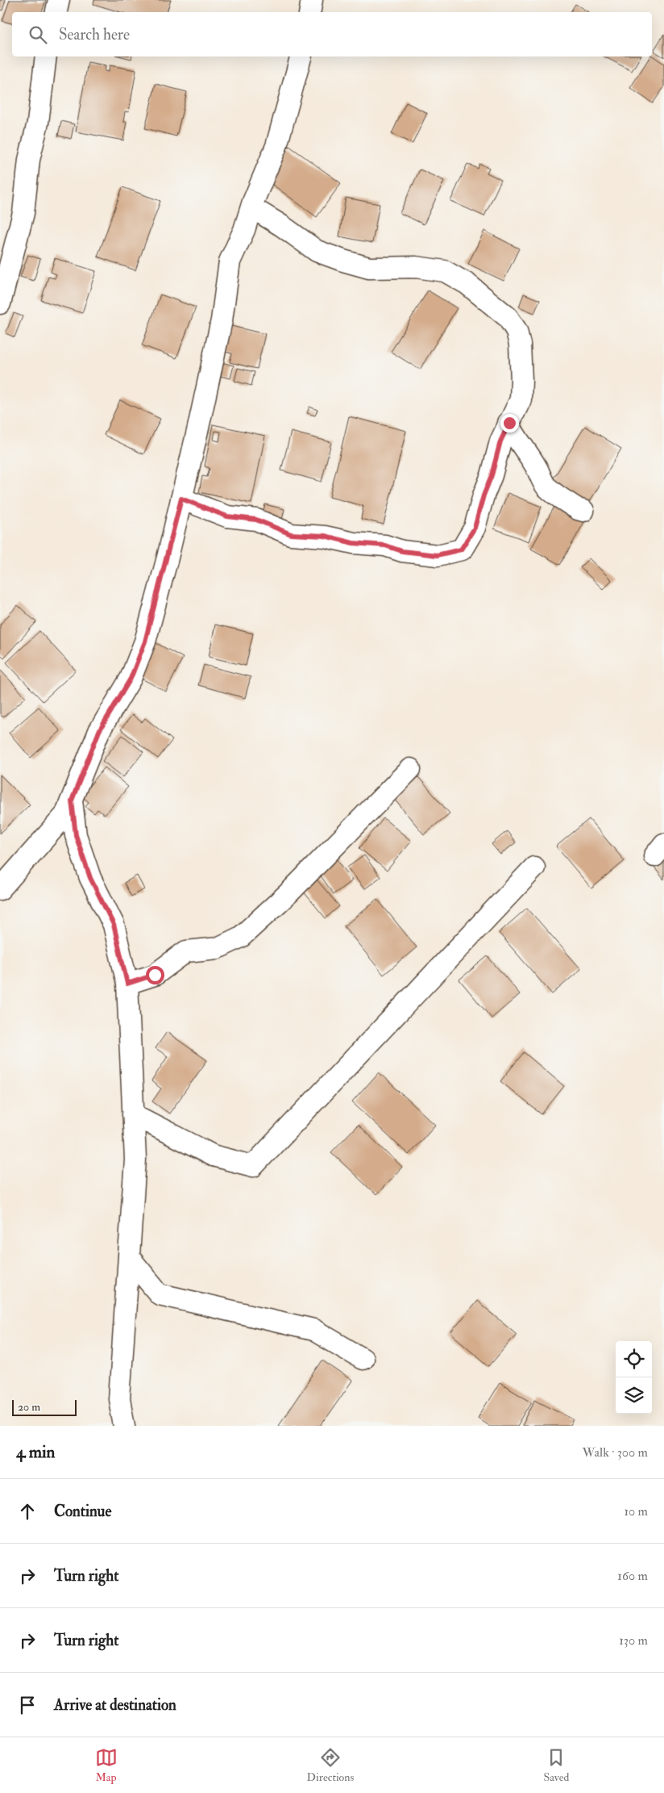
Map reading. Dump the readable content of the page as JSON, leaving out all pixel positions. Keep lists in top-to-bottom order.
{
  "scale_bar": "20 m",
  "page": {
    "search": "Search here",
    "scale": "20 m",
    "heading": ["4 min", "Walk · 300 m"],
    "list": [
      ["Continue", "10 m"],
      ["Turn right", "160 m"],
      ["Turn right", "130 m"],
      "Arrive at destination"
    ],
    "nav": ["Map", "Directions", "Saved"]
  }
}
